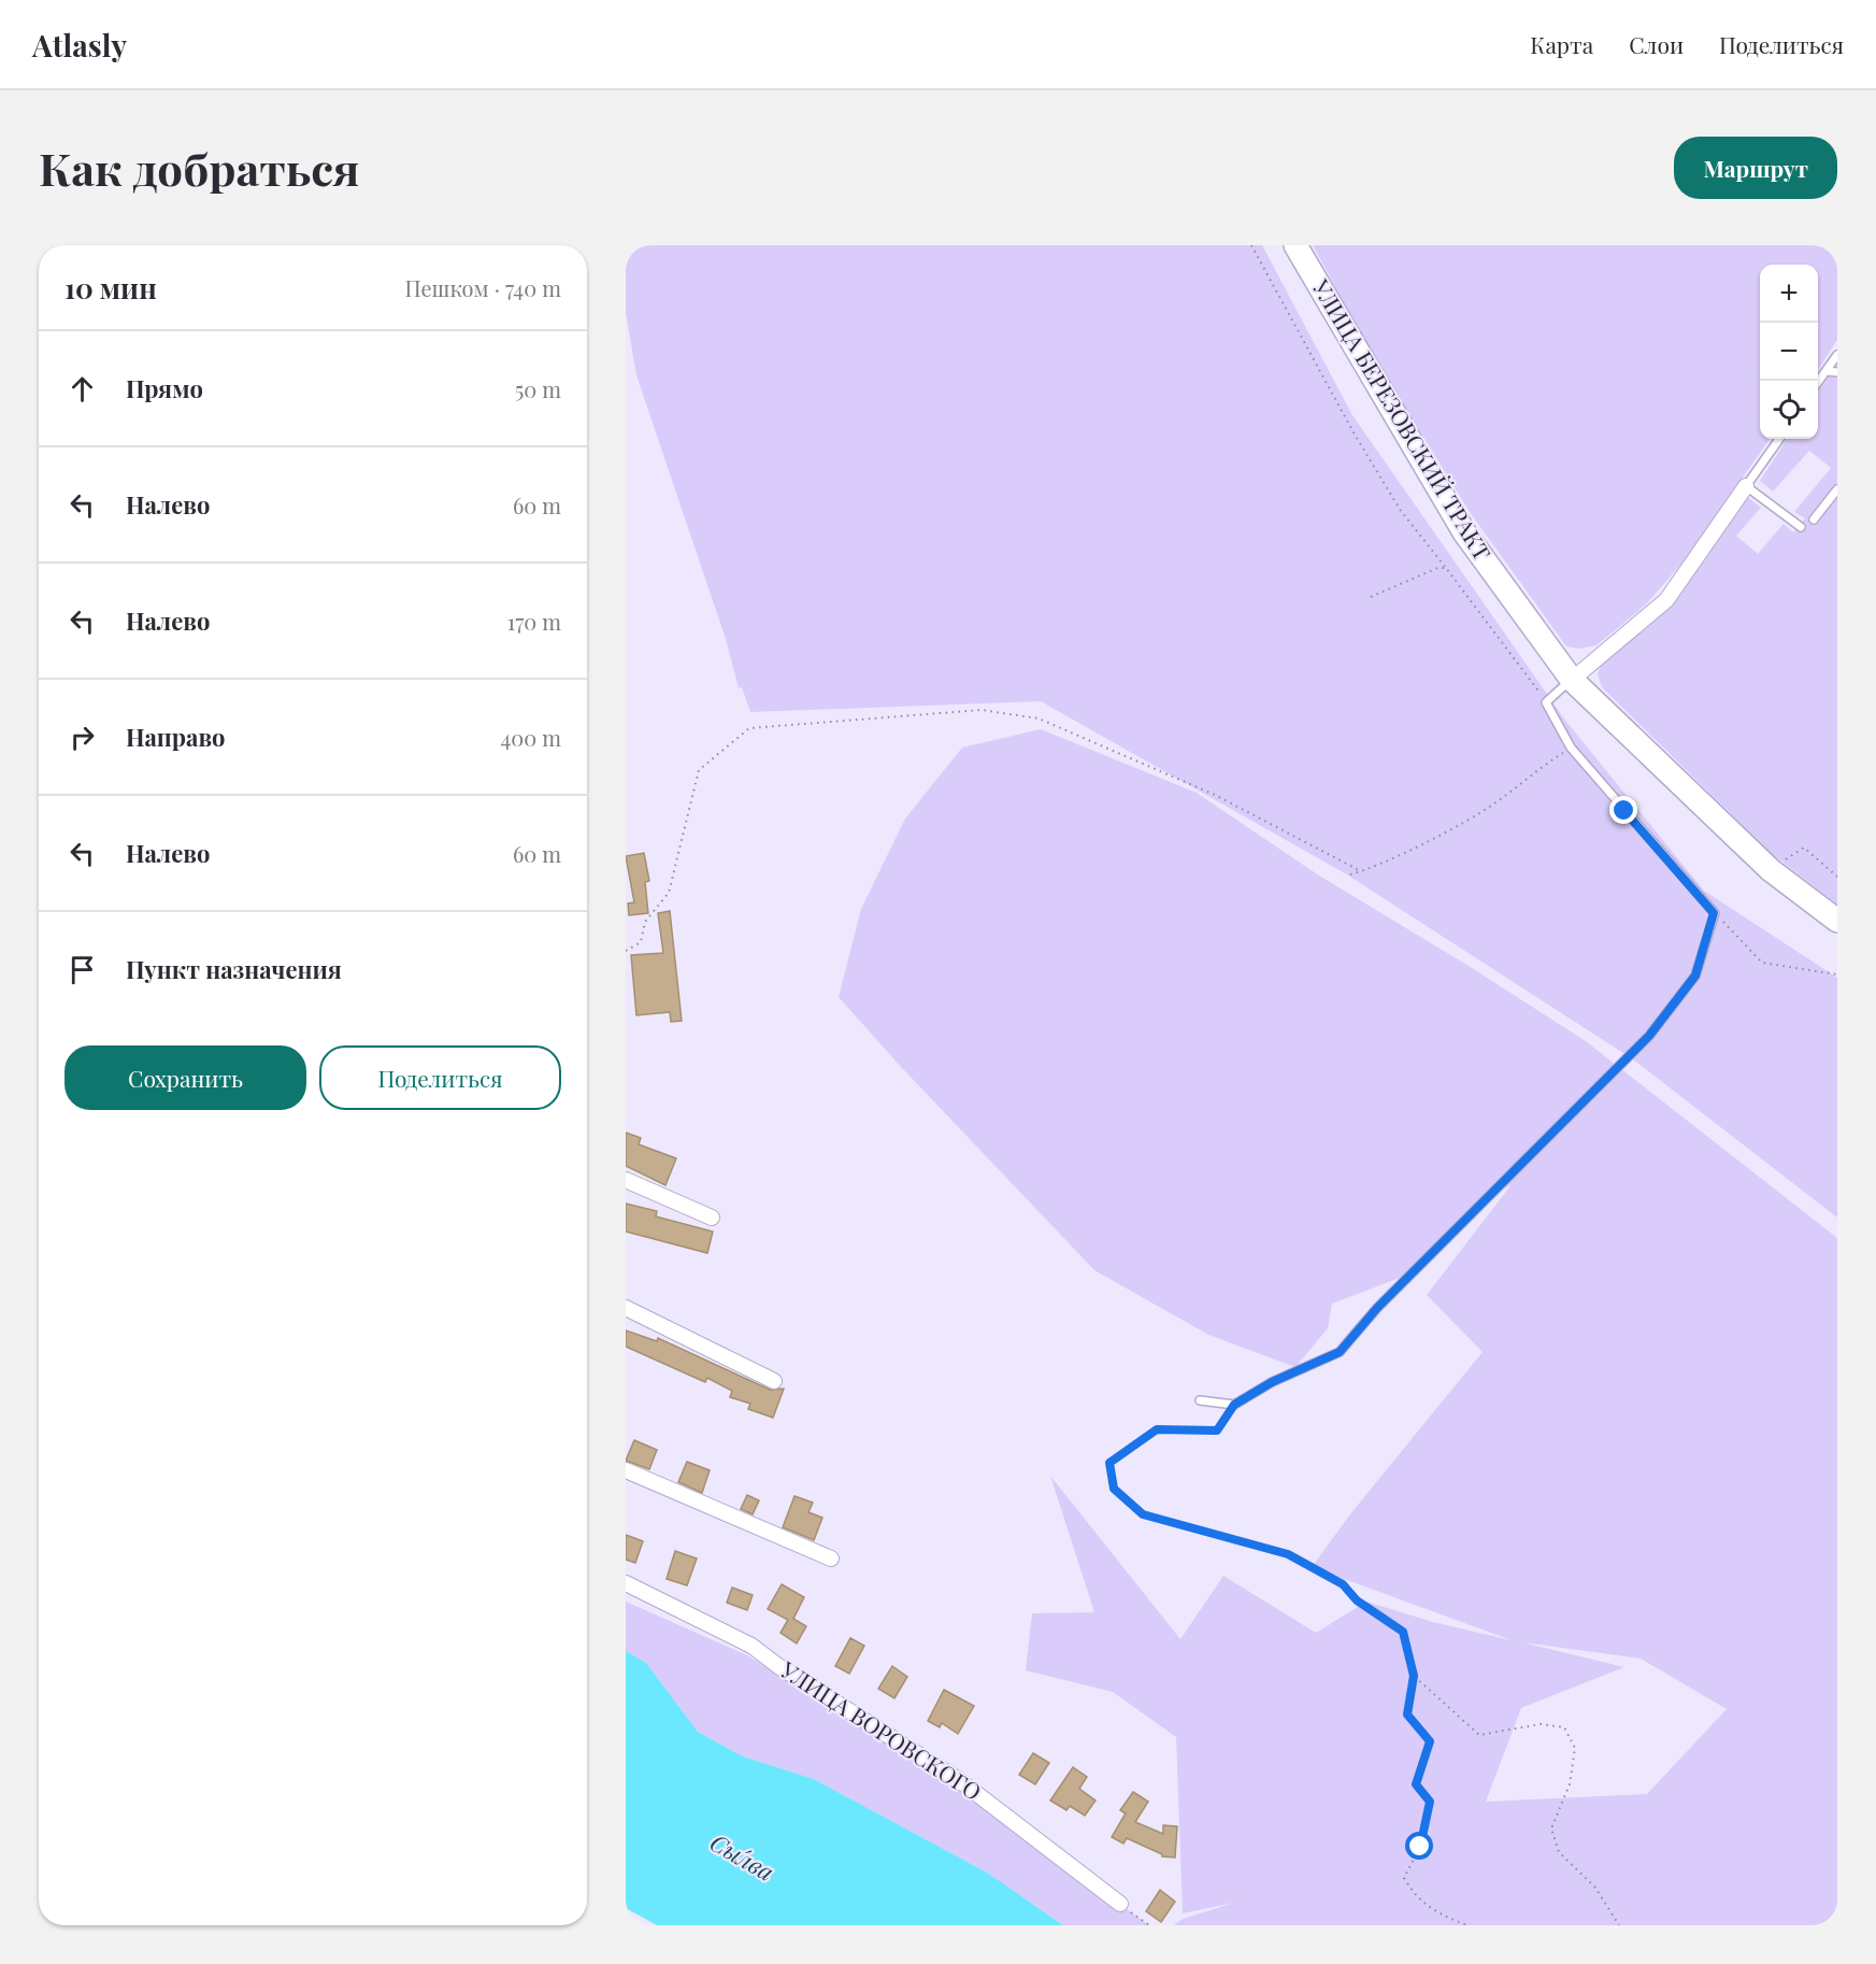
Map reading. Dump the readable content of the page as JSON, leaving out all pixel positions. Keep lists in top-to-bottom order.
{
  "streets": {
    "main road": ["УЛИЦА БЕРЕЗОВСКИЙ ТРАКТ"],
    "street": ["УЛИЦА ВОРОВСКОГО"]
  },
  "water": ["Сы́лва"],
  "page": {
    "header": "Atlasly",
    "nav": ["Карта", "Слои", "Поделиться"],
    "buttons": [
      "Маршрут",
      ["Сохранить", "Поделиться"]
    ],
    "title": "Как добраться",
    "heading": ["10 мин", "Пешком · 740 m"],
    "map_buttons": ["+", "−"],
    "list": [
      ["Прямо", "50 m"],
      ["Налево", "60 m"],
      ["Налево", "170 m"],
      ["Направо", "400 m"],
      ["Налево", "60 m"],
      "Пункт назначения"
    ]
  }
}
